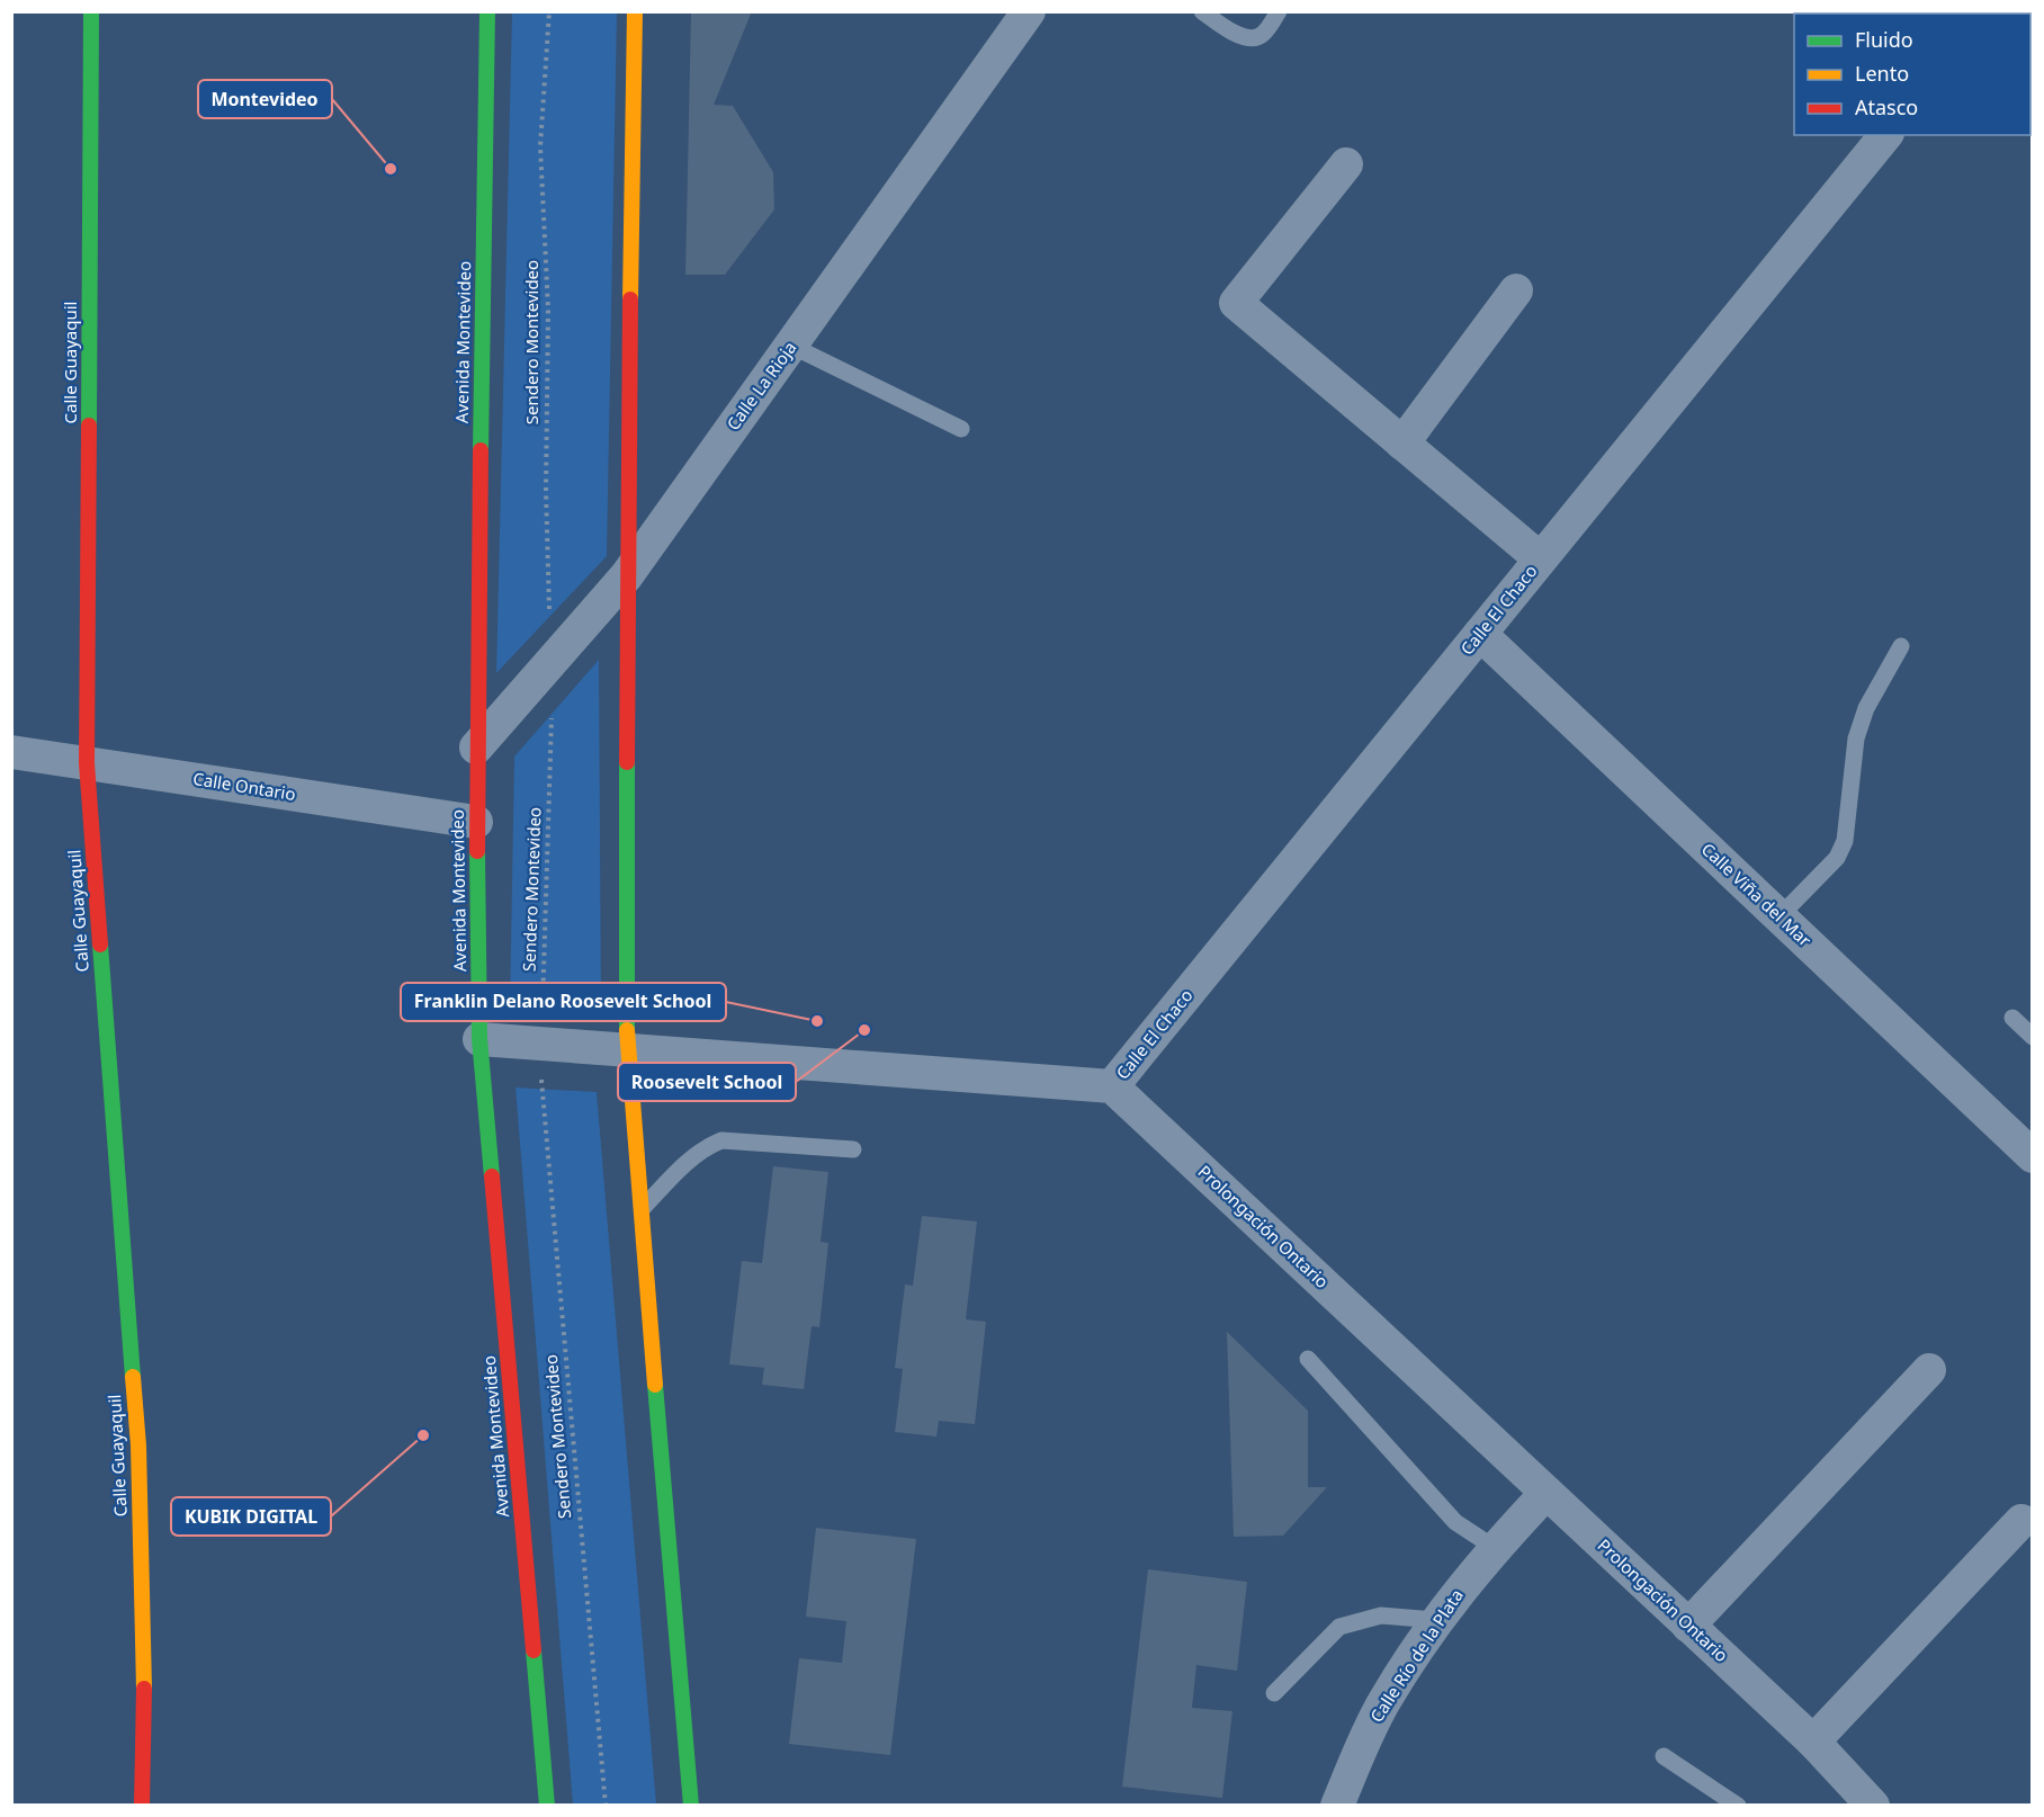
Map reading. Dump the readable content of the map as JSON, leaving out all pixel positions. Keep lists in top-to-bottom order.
{
  "streets": {
    "street": [
      "Avenida Montevideo",
      "Calle Guayaquil",
      "Calle La Rioja",
      "Calle El Chaco",
      "Calle Ontario",
      "Calle Viña del Mar",
      "Prolongación Ontario",
      "Calle Río de la Plata"
    ],
    "path": ["Sendero Montevideo"]
  },
  "crossings": [
    ["Avenida Montevideo", "Calle La Rioja"],
    ["Avenida Montevideo", "Calle Ontario"],
    ["Sendero Montevideo", "Calle La Rioja"],
    ["Calle Guayaquil", "Calle Ontario"],
    ["Calle El Chaco", "Calle Viña del Mar"],
    ["Calle El Chaco", "Prolongación Ontario"],
    ["Prolongación Ontario", "Calle Río de la Plata"]
  ],
  "places": [
    "Montevideo",
    "Franklin Delano Roosevelt School",
    "Roosevelt School",
    "KUBIK DIGITAL"
  ],
  "legend": ["Fluido", "Lento", "Atasco"]
}
